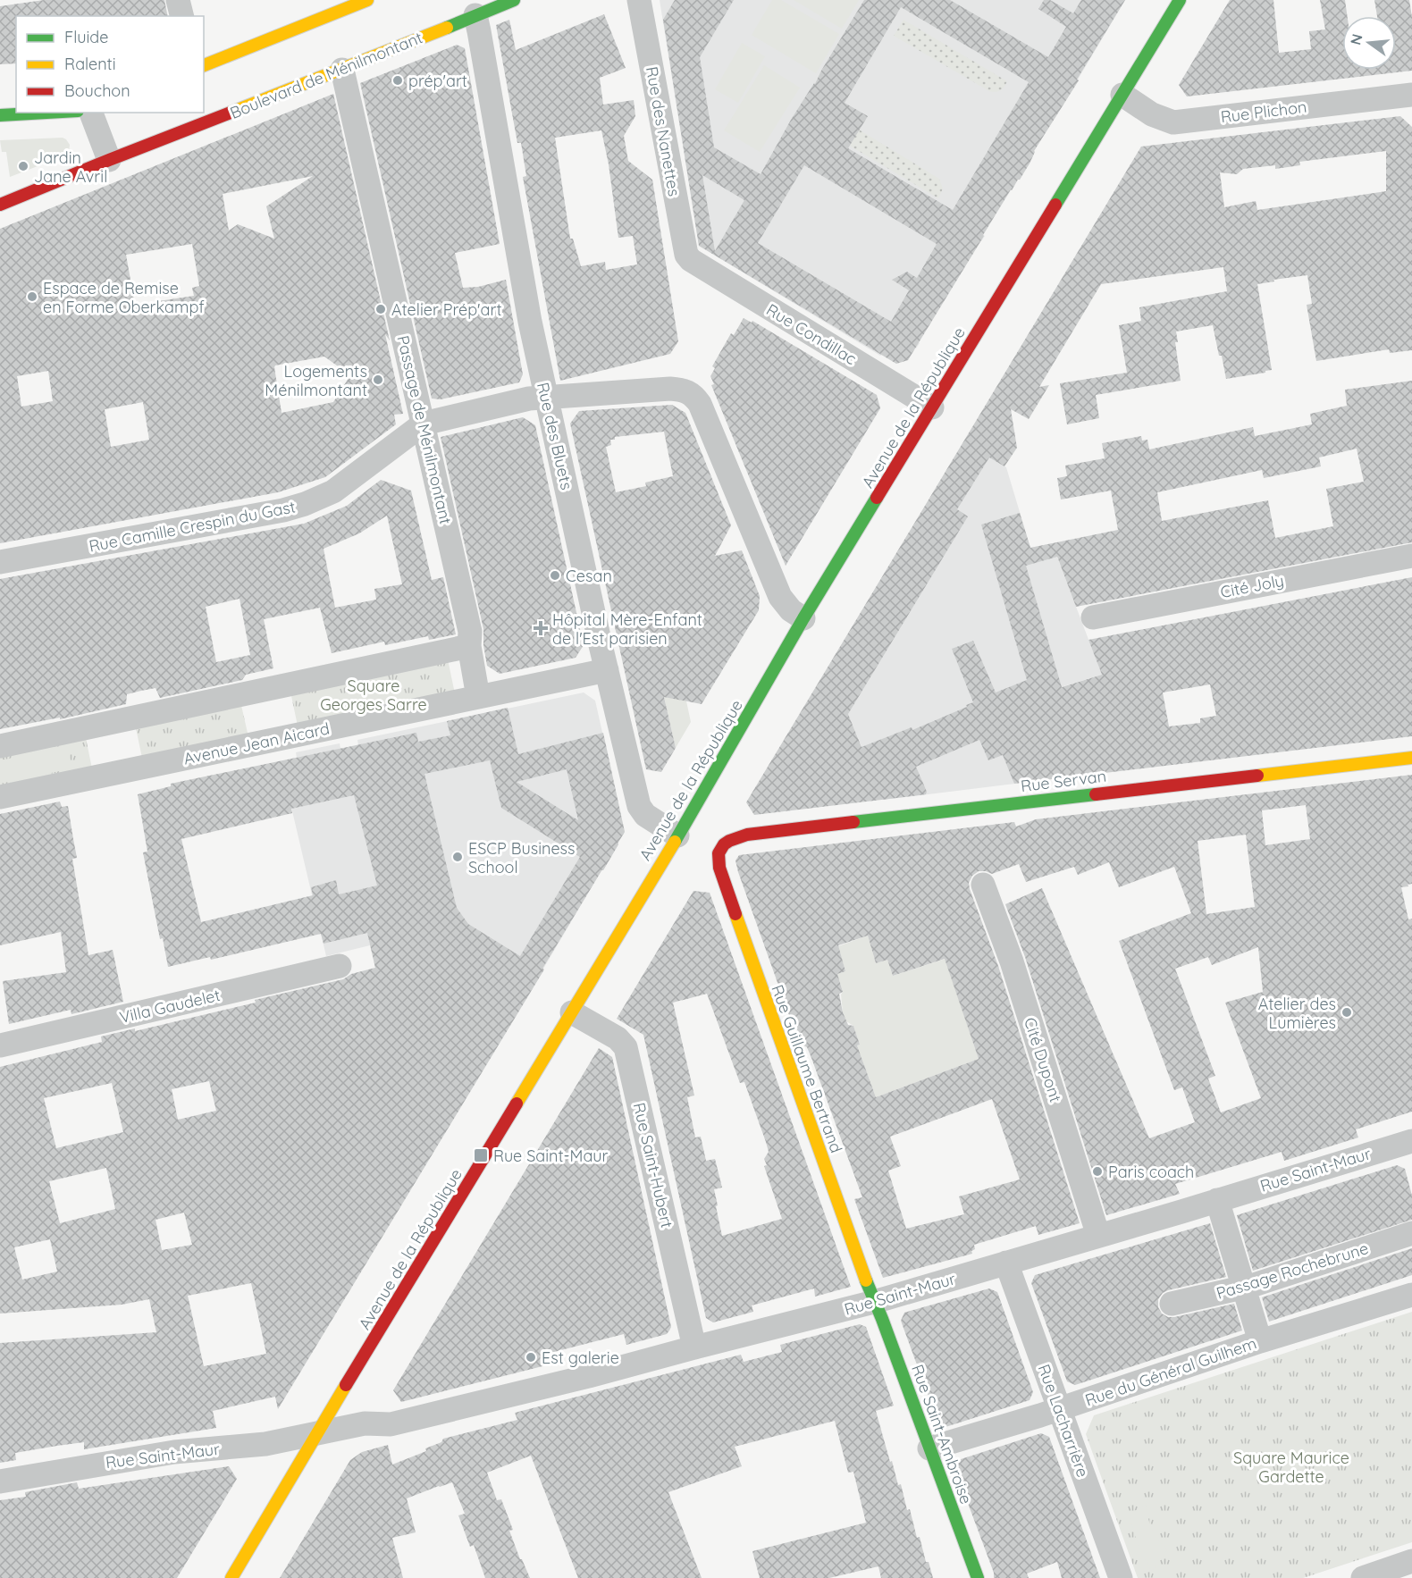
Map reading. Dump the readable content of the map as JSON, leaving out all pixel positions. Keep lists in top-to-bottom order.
{
  "streets": {
    "main road": [
      "Boulevard de Ménilmontant",
      "Avenue de la République",
      "Rue Servan",
      "Rue Guillaume Bertrand",
      "Rue Saint-Ambroise"
    ],
    "street": [
      "Rue Plichon",
      "Rue des Nanettes",
      "Rue Condillac",
      "Passage de Ménilmontant",
      "Rue des Bluets",
      "Rue Camille Crespin du Gast",
      "Cité Joly",
      "Avenue Jean Aicard",
      "Villa Gaudelet",
      "Cité Dupont",
      "Rue Saint-Hubert",
      "Rue Saint-Maur",
      "Passage Rochebrune",
      "Rue du Général Guilhem",
      "Rue Lacharrière"
    ]
  },
  "crossings": [
    ["Boulevard de Ménilmontant", "Passage de Ménilmontant"],
    ["Boulevard de Ménilmontant", "Rue des Bluets"],
    ["Rue Plichon", "Avenue de la République"],
    ["Rue des Nanettes", "Rue Condillac"],
    ["Rue Condillac", "Avenue de la République"],
    ["Avenue de la République", "Rue des Bluets"],
    ["Avenue de la République", "Rue Saint-Hubert"],
    ["Avenue de la République", "Rue Saint-Maur"],
    ["Passage de Ménilmontant", "Rue Camille Crespin du Gast"],
    ["Passage de Ménilmontant", "Avenue Jean Aicard"],
    ["Rue des Bluets", "Avenue Jean Aicard"],
    ["Rue Servan", "Rue Guillaume Bertrand"],
    ["Cité Dupont", "Rue Saint-Maur"],
    ["Rue Guillaume Bertrand", "Rue Saint-Maur"],
    ["Rue Guillaume Bertrand", "Rue Saint-Ambroise"],
    ["Rue Saint-Hubert", "Rue Saint-Maur"],
    ["Rue Saint-Maur", "Rue Lacharrière"],
    ["Rue Saint-Maur", "Rue Saint-Ambroise"],
    ["Rue du Général Guilhem", "Rue Lacharrière"],
    ["Rue du Général Guilhem", "Rue Saint-Ambroise"]
  ],
  "parks": ["Square Georges Sarre", "Square Maurice Gardette"],
  "places": {
    "other": [
      "prép'art",
      "Jardin Jane Avril",
      "Espace de Remise en Forme Oberkampf",
      "Atelier Prép'art",
      "Logements Ménilmontant",
      "Cesan",
      "ESCP Business School",
      "Atelier des Lumières",
      "Paris coach",
      "Est galerie"
    ],
    "health": ["Hôpital Mère-Enfant de l'Est parisien"],
    "transit": ["Rue Saint-Maur"]
  },
  "legend": ["Fluide", "Ralenti", "Bouchon"],
  "north": "left"
}
